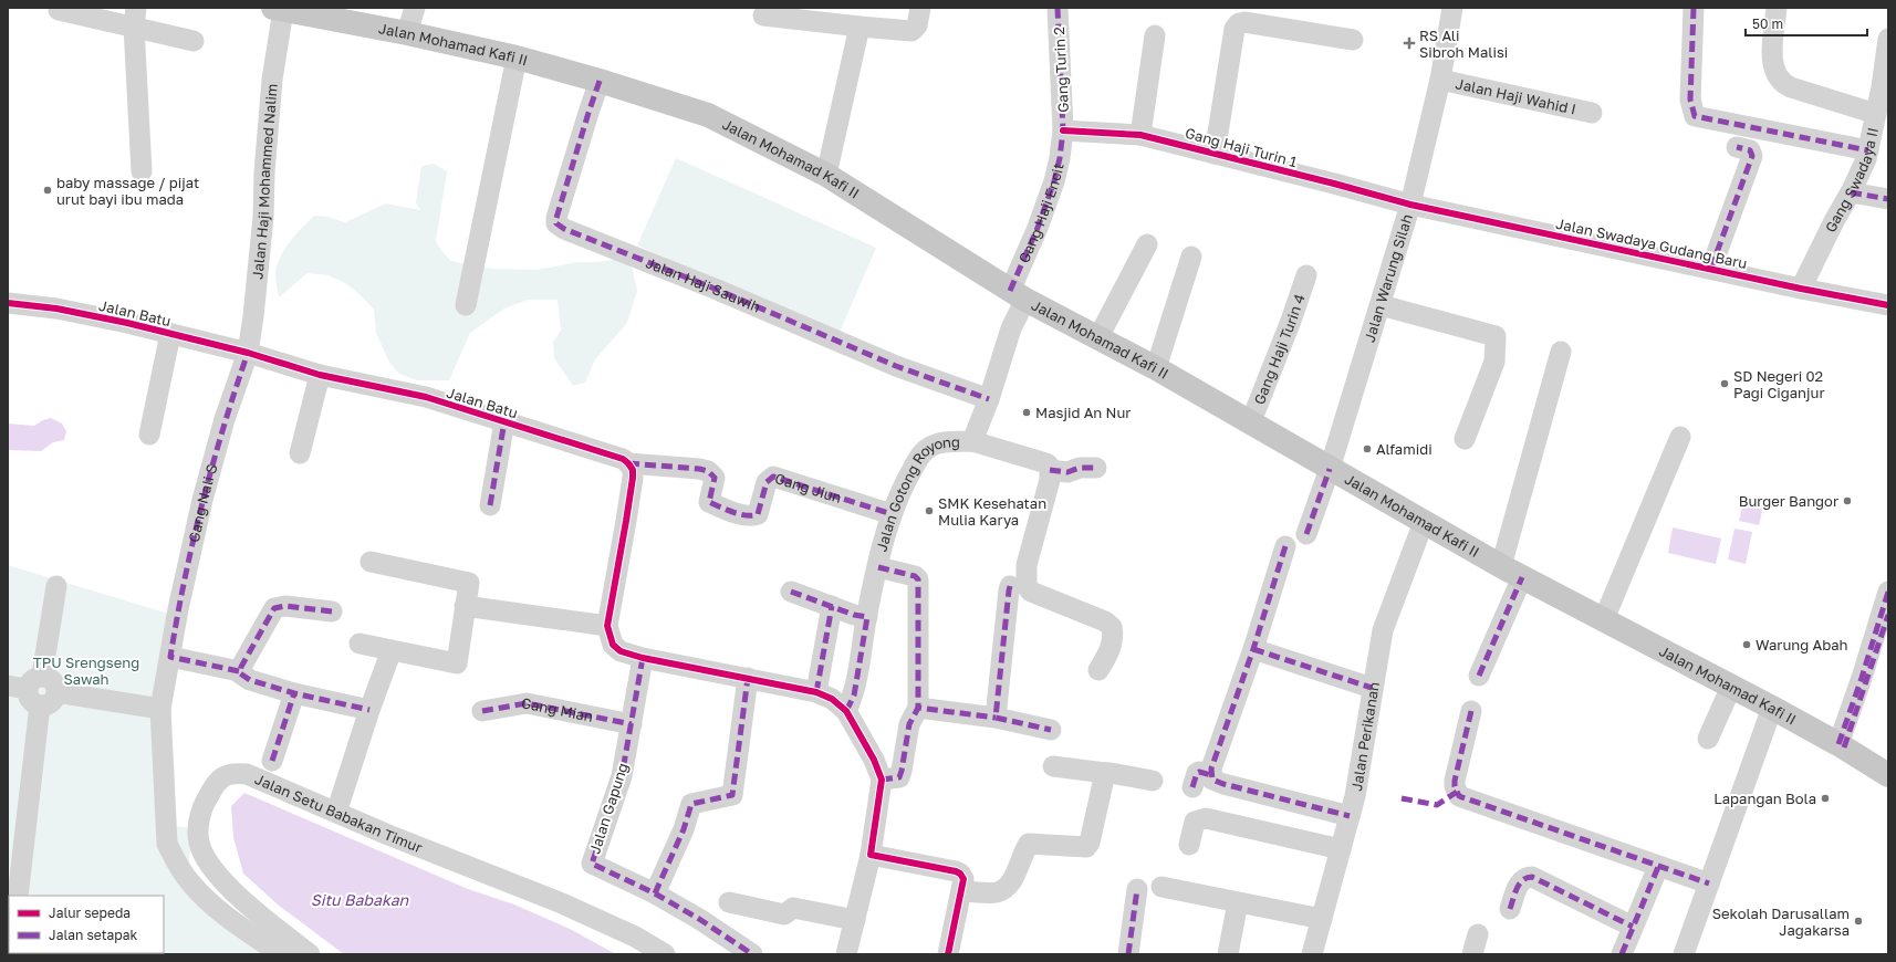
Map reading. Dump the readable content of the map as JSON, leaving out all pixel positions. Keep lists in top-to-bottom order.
{
  "streets": {
    "main road": ["Jalan Mohamad Kafi II"],
    "street": [
      "Gang Turin 2",
      "Jalan Haji Wahid I",
      "Gang Haji Turin 1",
      "Gang Swadaya II",
      "Jalan Haji Mohammed Nalim",
      "Gang Haji Encit",
      "Jalan Swadaya Gudang Baru",
      "Jalan Warung Silah",
      "Jalan Haji Sauwih",
      "Jalan Batu",
      "Gang Haji Turin 4",
      "Gang Jiun",
      "Jalan Gotong Royong",
      "Gang Nali S",
      "Gang Mian",
      "Jalan Perikanan",
      "Jalan Gapung",
      "Jalan Setu Babakan Timur"
    ]
  },
  "crossings": [
    ["Jalan Mohamad Kafi II", "Jalan Haji Mohammed Nalim"],
    ["Jalan Mohamad Kafi II", "Gang Haji Encit"],
    ["Jalan Mohamad Kafi II", "Jalan Warung Silah"],
    ["Jalan Mohamad Kafi II", "Jalan Haji Sauwih"],
    ["Jalan Mohamad Kafi II", "Gang Haji Turin 4"],
    ["Jalan Mohamad Kafi II", "Jalan Gotong Royong"],
    ["Jalan Mohamad Kafi II", "Jalan Perikanan"],
    ["Gang Turin 2", "Gang Haji Turin 1"],
    ["Gang Turin 2", "Gang Haji Encit"],
    ["Jalan Haji Wahid I", "Jalan Warung Silah"],
    ["Gang Haji Turin 1", "Gang Haji Encit"],
    ["Gang Haji Turin 1", "Jalan Swadaya Gudang Baru"],
    ["Gang Haji Turin 1", "Jalan Warung Silah"],
    ["Gang Swadaya II", "Jalan Swadaya Gudang Baru"],
    ["Jalan Haji Mohammed Nalim", "Jalan Batu"],
    ["Jalan Haji Mohammed Nalim", "Gang Nali S"],
    ["Gang Haji Encit", "Jalan Gotong Royong"],
    ["Jalan Swadaya Gudang Baru", "Jalan Warung Silah"],
    ["Jalan Haji Sauwih", "Jalan Gotong Royong"],
    ["Jalan Batu", "Gang Jiun"],
    ["Jalan Batu", "Gang Nali S"],
    ["Gang Jiun", "Jalan Gotong Royong"],
    ["Gang Mian", "Jalan Gapung"]
  ],
  "water": ["Situ Babakan"],
  "parks": ["TPU Srengseng Sawah"],
  "places": {
    "health": ["RS Ali Sibroh Malisi"],
    "other": [
      "baby massage / pijat urut bayi ibu mada",
      "SD Negeri 02 Pagi Ciganjur",
      "Masjid An Nur",
      "Alfamidi",
      "Burger Bangor",
      "SMK Kesehatan Mulia Karya",
      "Warung Abah",
      "Lapangan Bola",
      "Sekolah Darusallam Jagakarsa"
    ]
  },
  "legend": ["Jalur sepeda", "Jalan setapak"],
  "scale_bar": "50 m"
}
